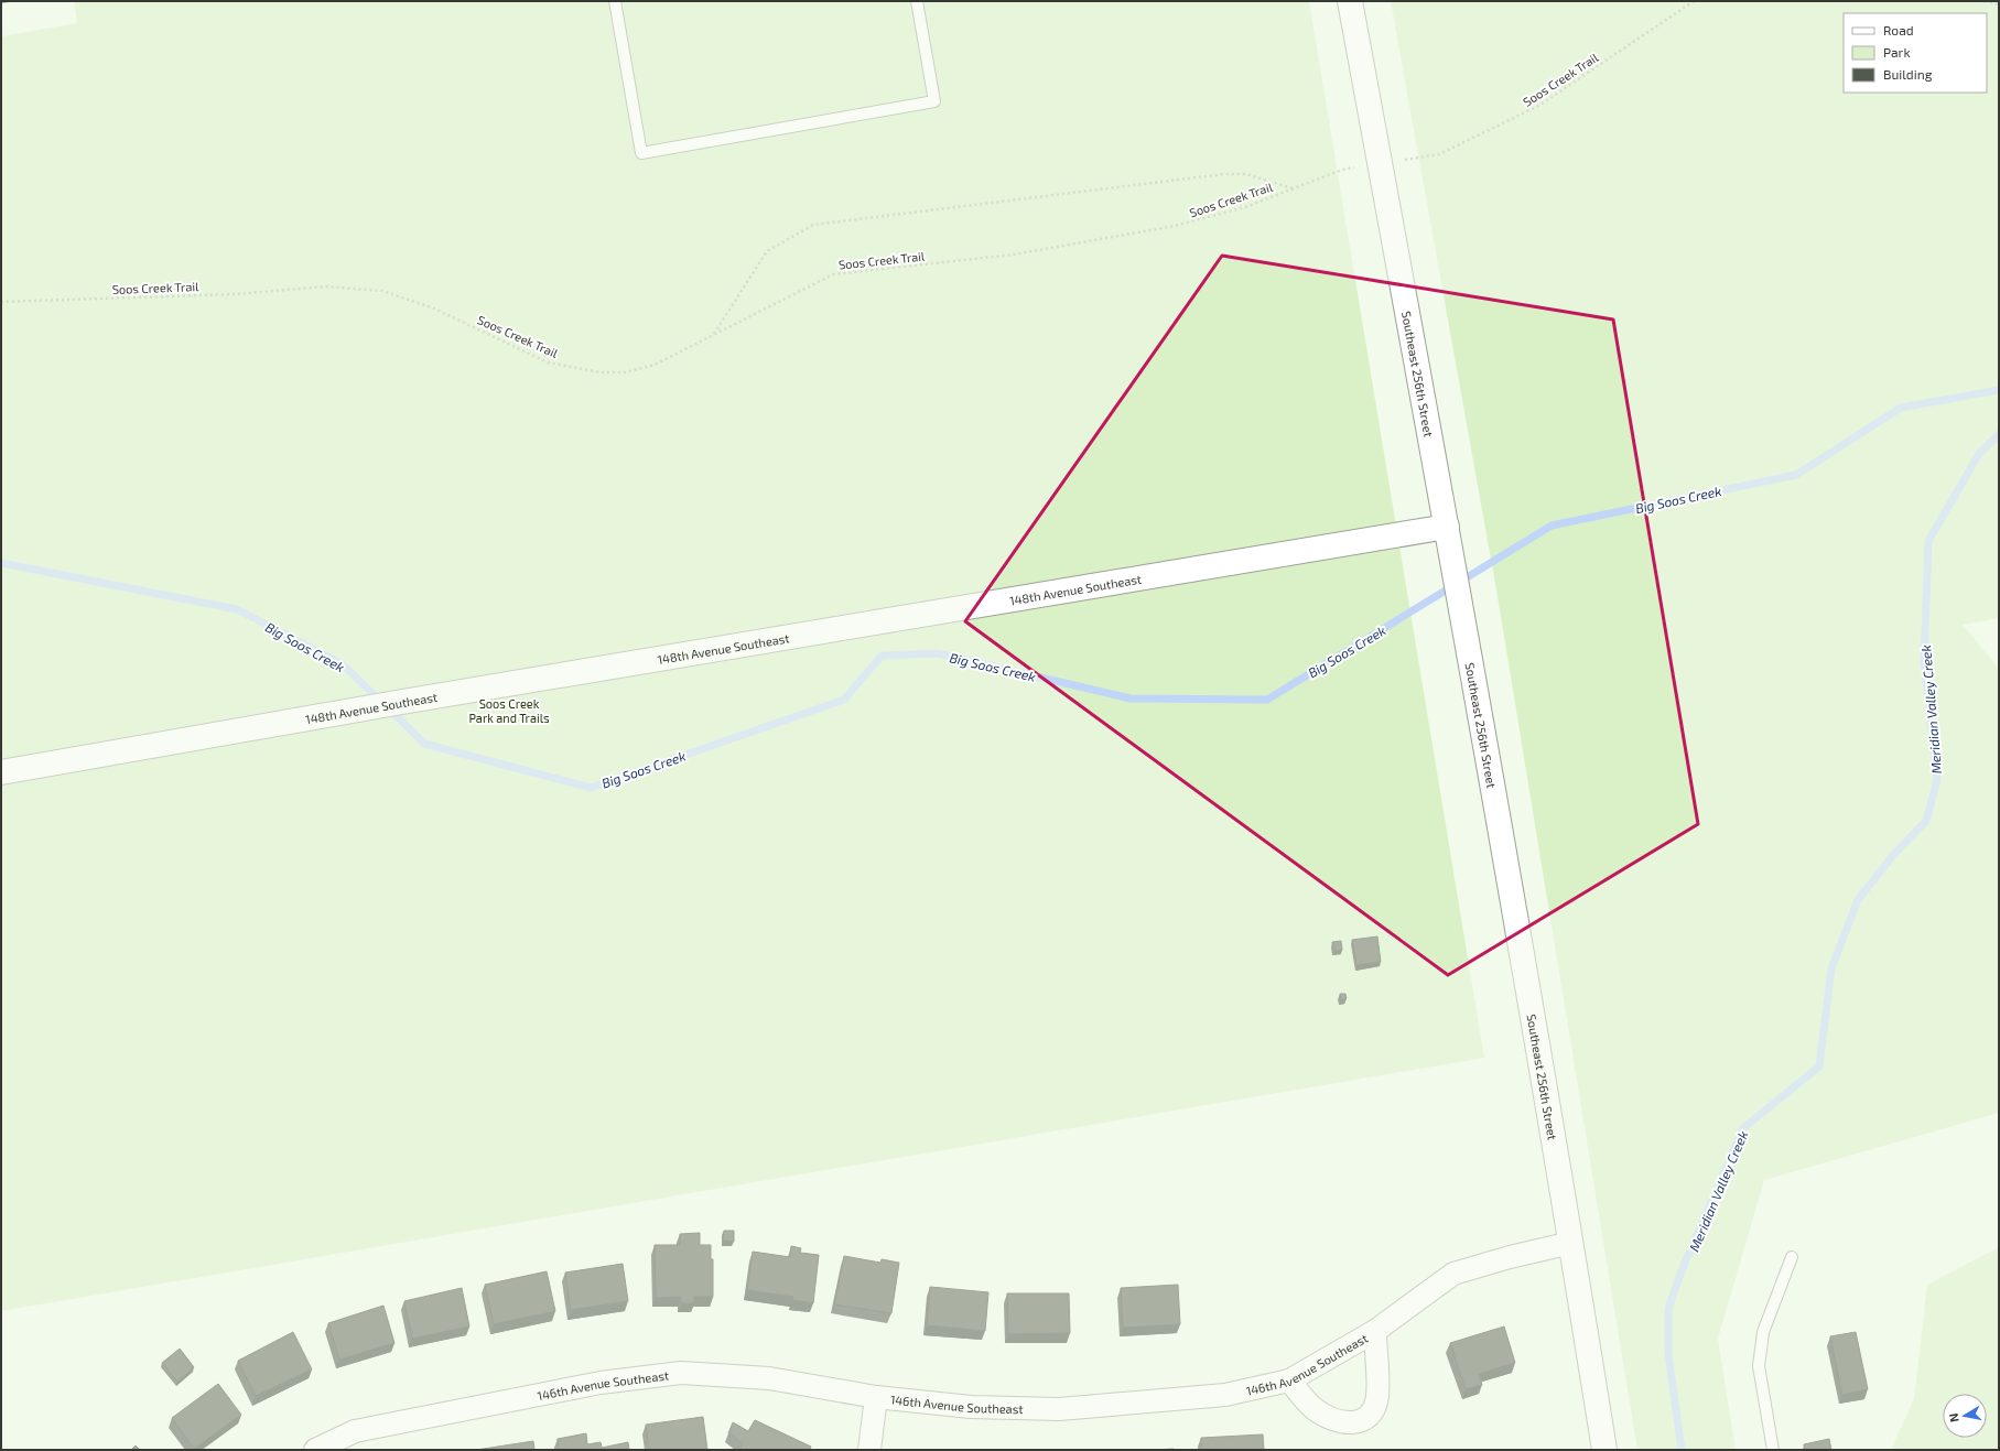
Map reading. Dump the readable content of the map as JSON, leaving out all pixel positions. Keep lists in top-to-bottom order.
{
  "streets": {
    "main road": ["Southeast 256th Street", "148th Avenue Southeast"],
    "street": ["146th Avenue Southeast"],
    "path": ["Soos Creek Trail"]
  },
  "crossings": [
    ["Soos Creek Trail", "Southeast 256th Street"],
    ["Southeast 256th Street", "148th Avenue Southeast"],
    ["Southeast 256th Street", "146th Avenue Southeast"]
  ],
  "water": ["Big Soos Creek", "Meridian Valley Creek"],
  "parks": ["Soos Creek Park and Trails"],
  "legend": ["Road", "Park", "Building"],
  "north": "left"
}
